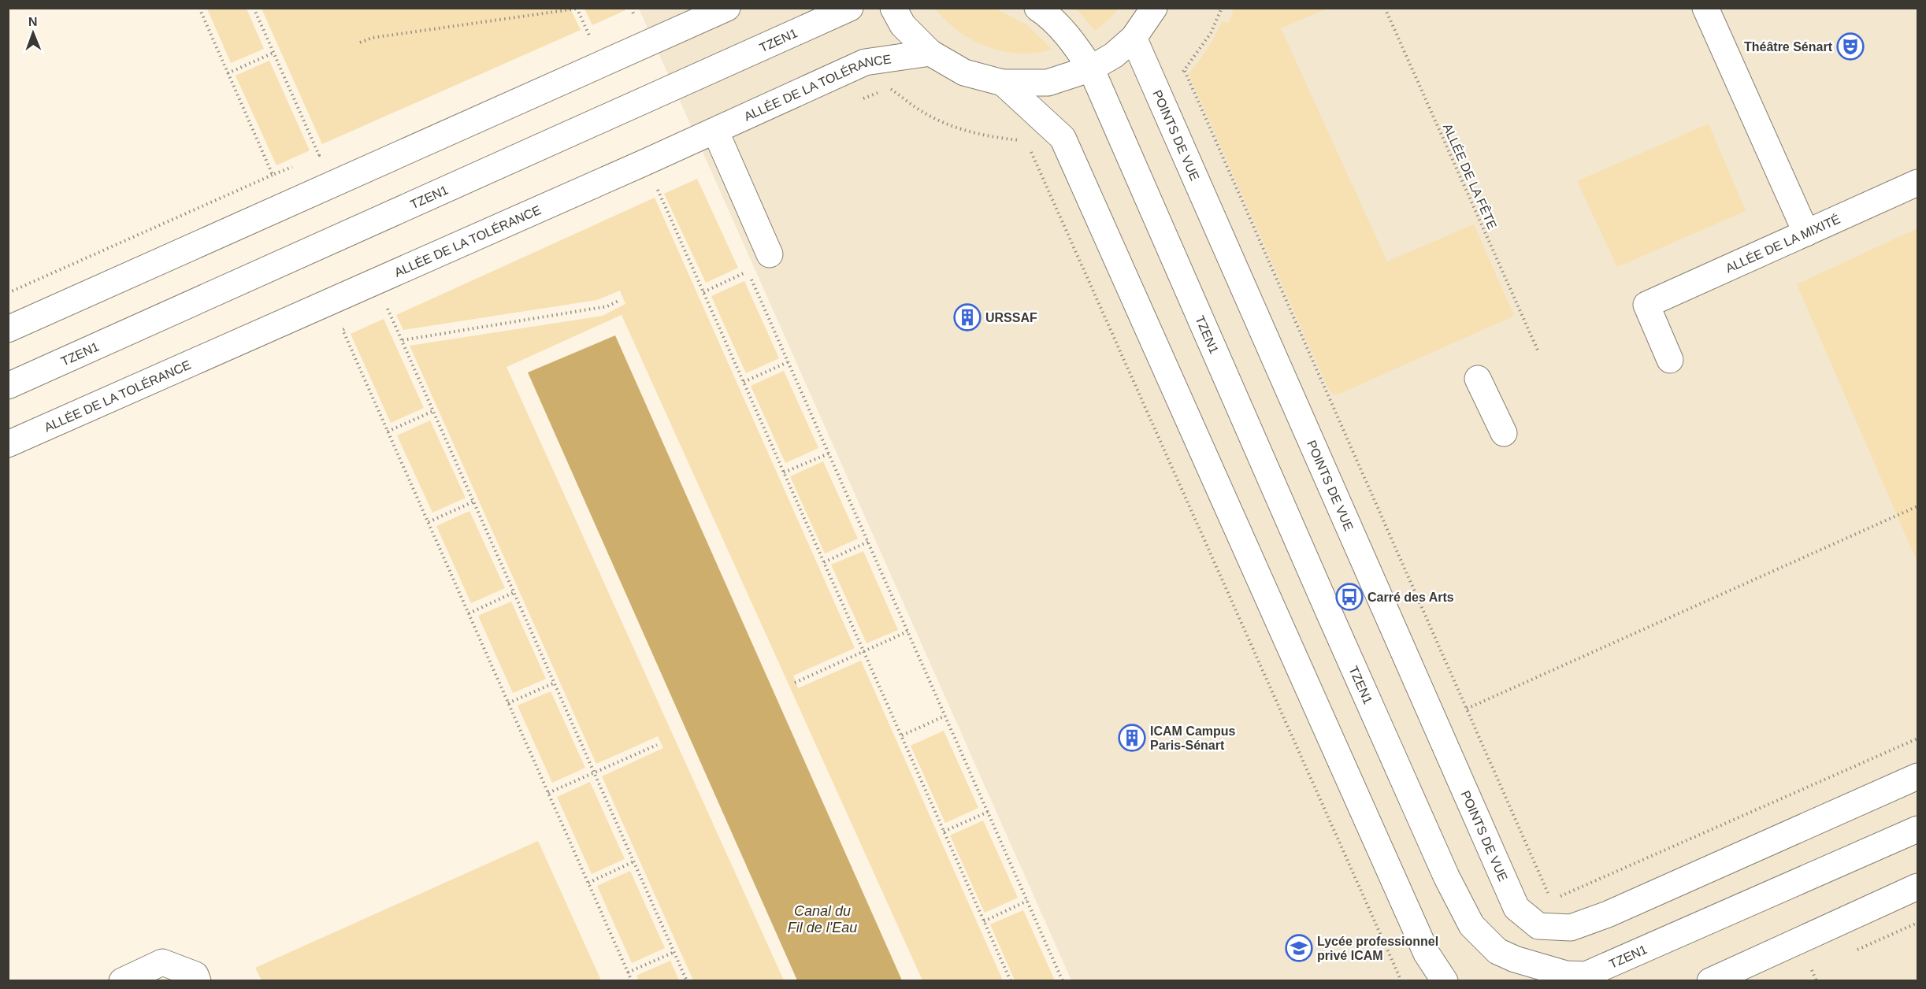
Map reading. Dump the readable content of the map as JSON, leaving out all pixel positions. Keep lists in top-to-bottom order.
{
  "streets": {
    "street": [
      "TZEN1",
      "ALLÉE DE LA TOLÉRANCE",
      "POINTS DE VUE",
      "ALLÉE DE LA MIXITÉ"
    ],
    "path": ["ALLÉE DE LA FÊTE"]
  },
  "water": ["Canal du Fil de l'Eau"],
  "places": {
    "theatre": ["Théâtre Sénart"],
    "building": ["URSSAF", "ICAM Campus Paris-Sénart"],
    "bus stop": ["Carré des Arts"],
    "school or university": ["Lycée professionnel privé ICAM"]
  },
  "north": "top"
}
